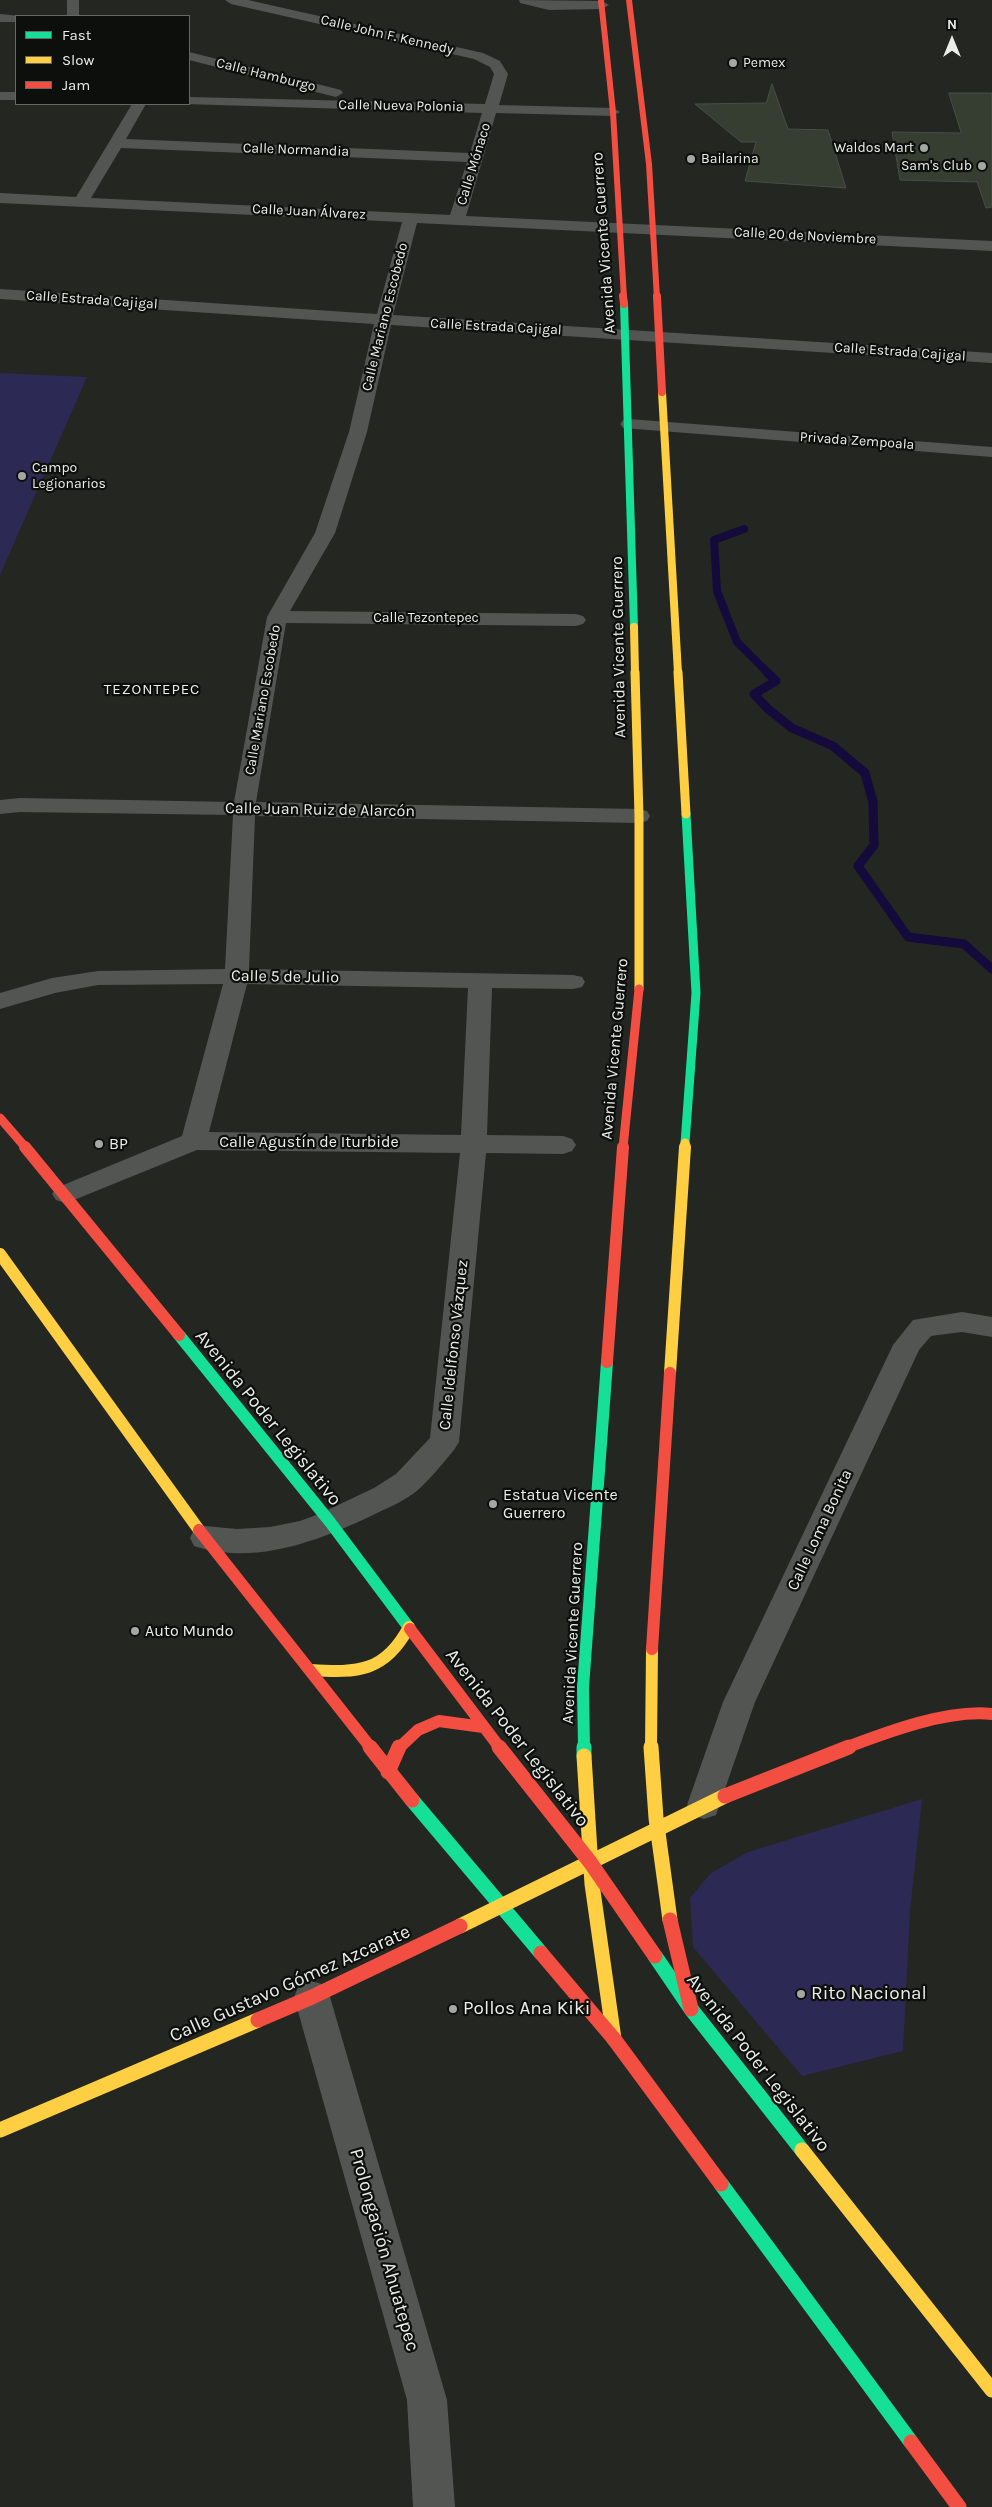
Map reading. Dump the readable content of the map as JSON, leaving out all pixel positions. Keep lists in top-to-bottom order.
{
  "streets": {
    "main road": ["Avenida Vicente Guerrero", "Avenida Poder Legislativo", "Calle Gustavo Gómez Azcarate"],
    "street": [
      "Calle John F. Kennedy",
      "Calle Hamburgo",
      "Calle Nueva Polonia",
      "Calle Normandia",
      "Calle Mónaco",
      "Calle Juan Álvarez",
      "Calle 20 de Noviembre",
      "Calle Estrada Cajigal",
      "Calle Mariano Escobedo",
      "Privada Zempoala",
      "Calle Tezontepec",
      "Calle Juan Ruiz de Alarcón",
      "Calle 5 de Julio",
      "Calle Agustín de Iturbide",
      "Calle Idelfonso Vázquez",
      "Calle Loma Bonita",
      "Prolongación Ahuatepec"
    ]
  },
  "crossings": [
    ["Calle John F. Kennedy", "Calle Nueva Polonia"],
    ["Calle John F. Kennedy", "Calle Mónaco"],
    ["Calle Hamburgo", "Calle Nueva Polonia"],
    ["Calle Nueva Polonia", "Calle Mónaco"],
    ["Calle Nueva Polonia", "Avenida Vicente Guerrero"],
    ["Calle Normandia", "Calle Mónaco"],
    ["Calle Mónaco", "Calle Juan Álvarez"],
    ["Calle Juan Álvarez", "Calle 20 de Noviembre"],
    ["Calle Juan Álvarez", "Avenida Vicente Guerrero"],
    ["Calle Juan Álvarez", "Calle Mariano Escobedo"],
    ["Calle 20 de Noviembre", "Avenida Vicente Guerrero"],
    ["Avenida Vicente Guerrero", "Calle Estrada Cajigal"],
    ["Avenida Vicente Guerrero", "Privada Zempoala"],
    ["Avenida Vicente Guerrero", "Calle Juan Ruiz de Alarcón"],
    ["Avenida Vicente Guerrero", "Avenida Poder Legislativo"],
    ["Avenida Vicente Guerrero", "Calle Gustavo Gómez Azcarate"],
    ["Calle Estrada Cajigal", "Calle Mariano Escobedo"],
    ["Calle Mariano Escobedo", "Calle Tezontepec"],
    ["Calle Mariano Escobedo", "Calle Juan Ruiz de Alarcón"],
    ["Calle Mariano Escobedo", "Calle 5 de Julio"],
    ["Calle Mariano Escobedo", "Calle Agustín de Iturbide"],
    ["Calle 5 de Julio", "Calle Idelfonso Vázquez"],
    ["Calle Agustín de Iturbide", "Calle Idelfonso Vázquez"],
    ["Calle Agustín de Iturbide", "Avenida Poder Legislativo"],
    ["Calle Idelfonso Vázquez", "Avenida Poder Legislativo"],
    ["Avenida Poder Legislativo", "Calle Gustavo Gómez Azcarate"],
    ["Calle Loma Bonita", "Calle Gustavo Gómez Azcarate"],
    ["Calle Gustavo Gómez Azcarate", "Prolongación Ahuatepec"]
  ],
  "districts": ["TEZONTEPEC"],
  "places": [
    "Pemex",
    "Waldos Mart",
    "Bailarina",
    "Sam's Club",
    "Campo Legionarios",
    "BP",
    "Estatua Vicente Guerrero",
    "Auto Mundo",
    "Rito Nacional",
    "Pollos Ana Kiki"
  ],
  "legend": ["Fast", "Slow", "Jam"],
  "north": "top"
}
